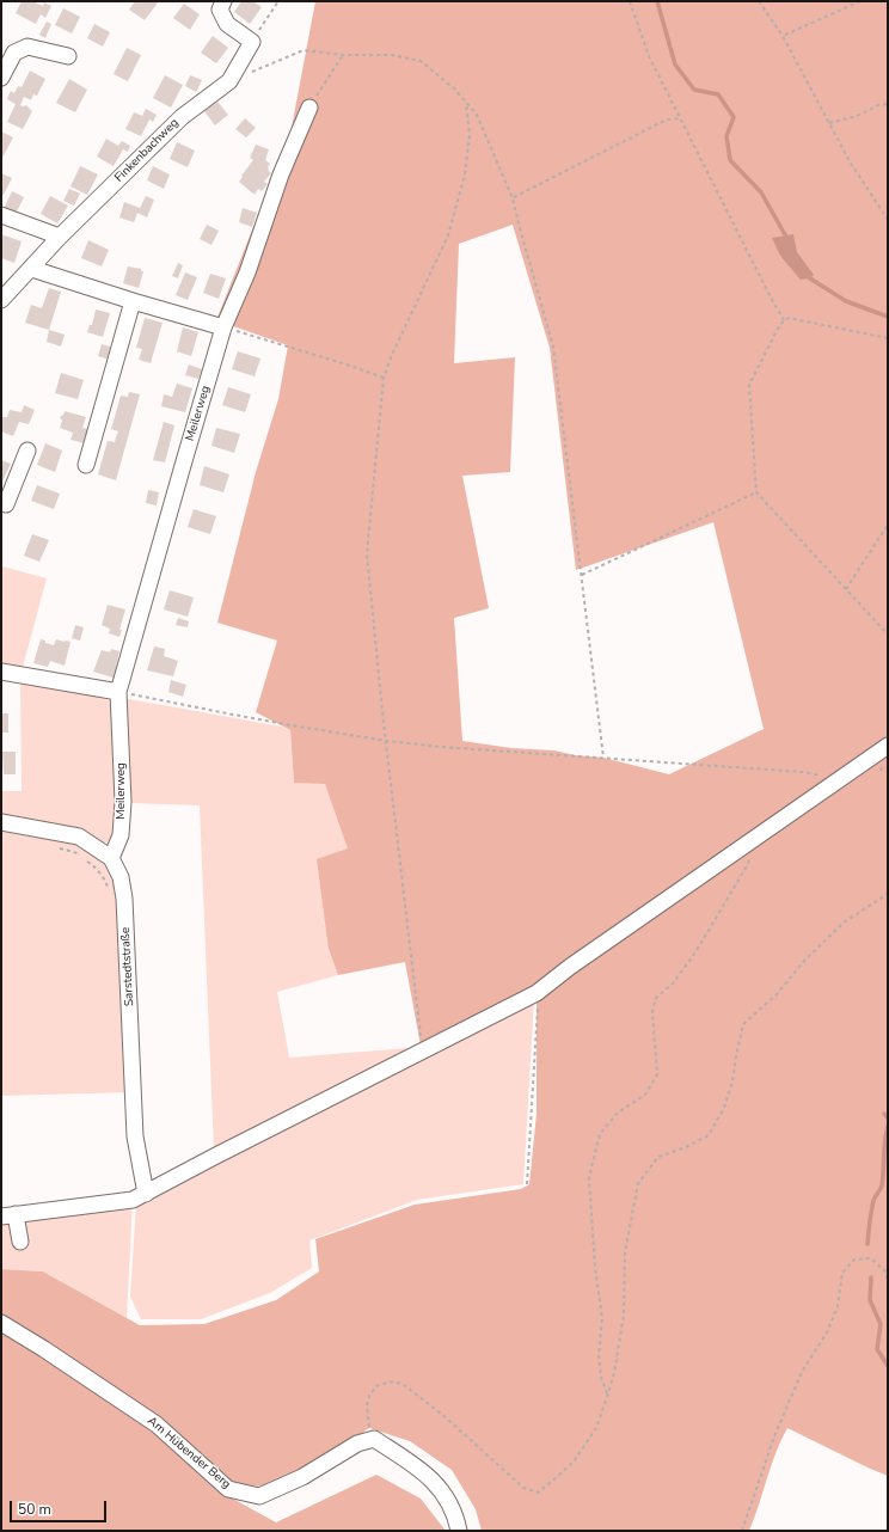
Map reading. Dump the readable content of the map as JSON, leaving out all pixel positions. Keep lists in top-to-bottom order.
{
  "streets": {
    "street": [
      "Finkenbachweg",
      "Meilerweg",
      "Sarstedtstraße",
      "Am Hübender Berg"
    ]
  },
  "crossings": [
    ["Meilerweg", "Sarstedtstraße"]
  ],
  "scale_bar": "50 m"
}
